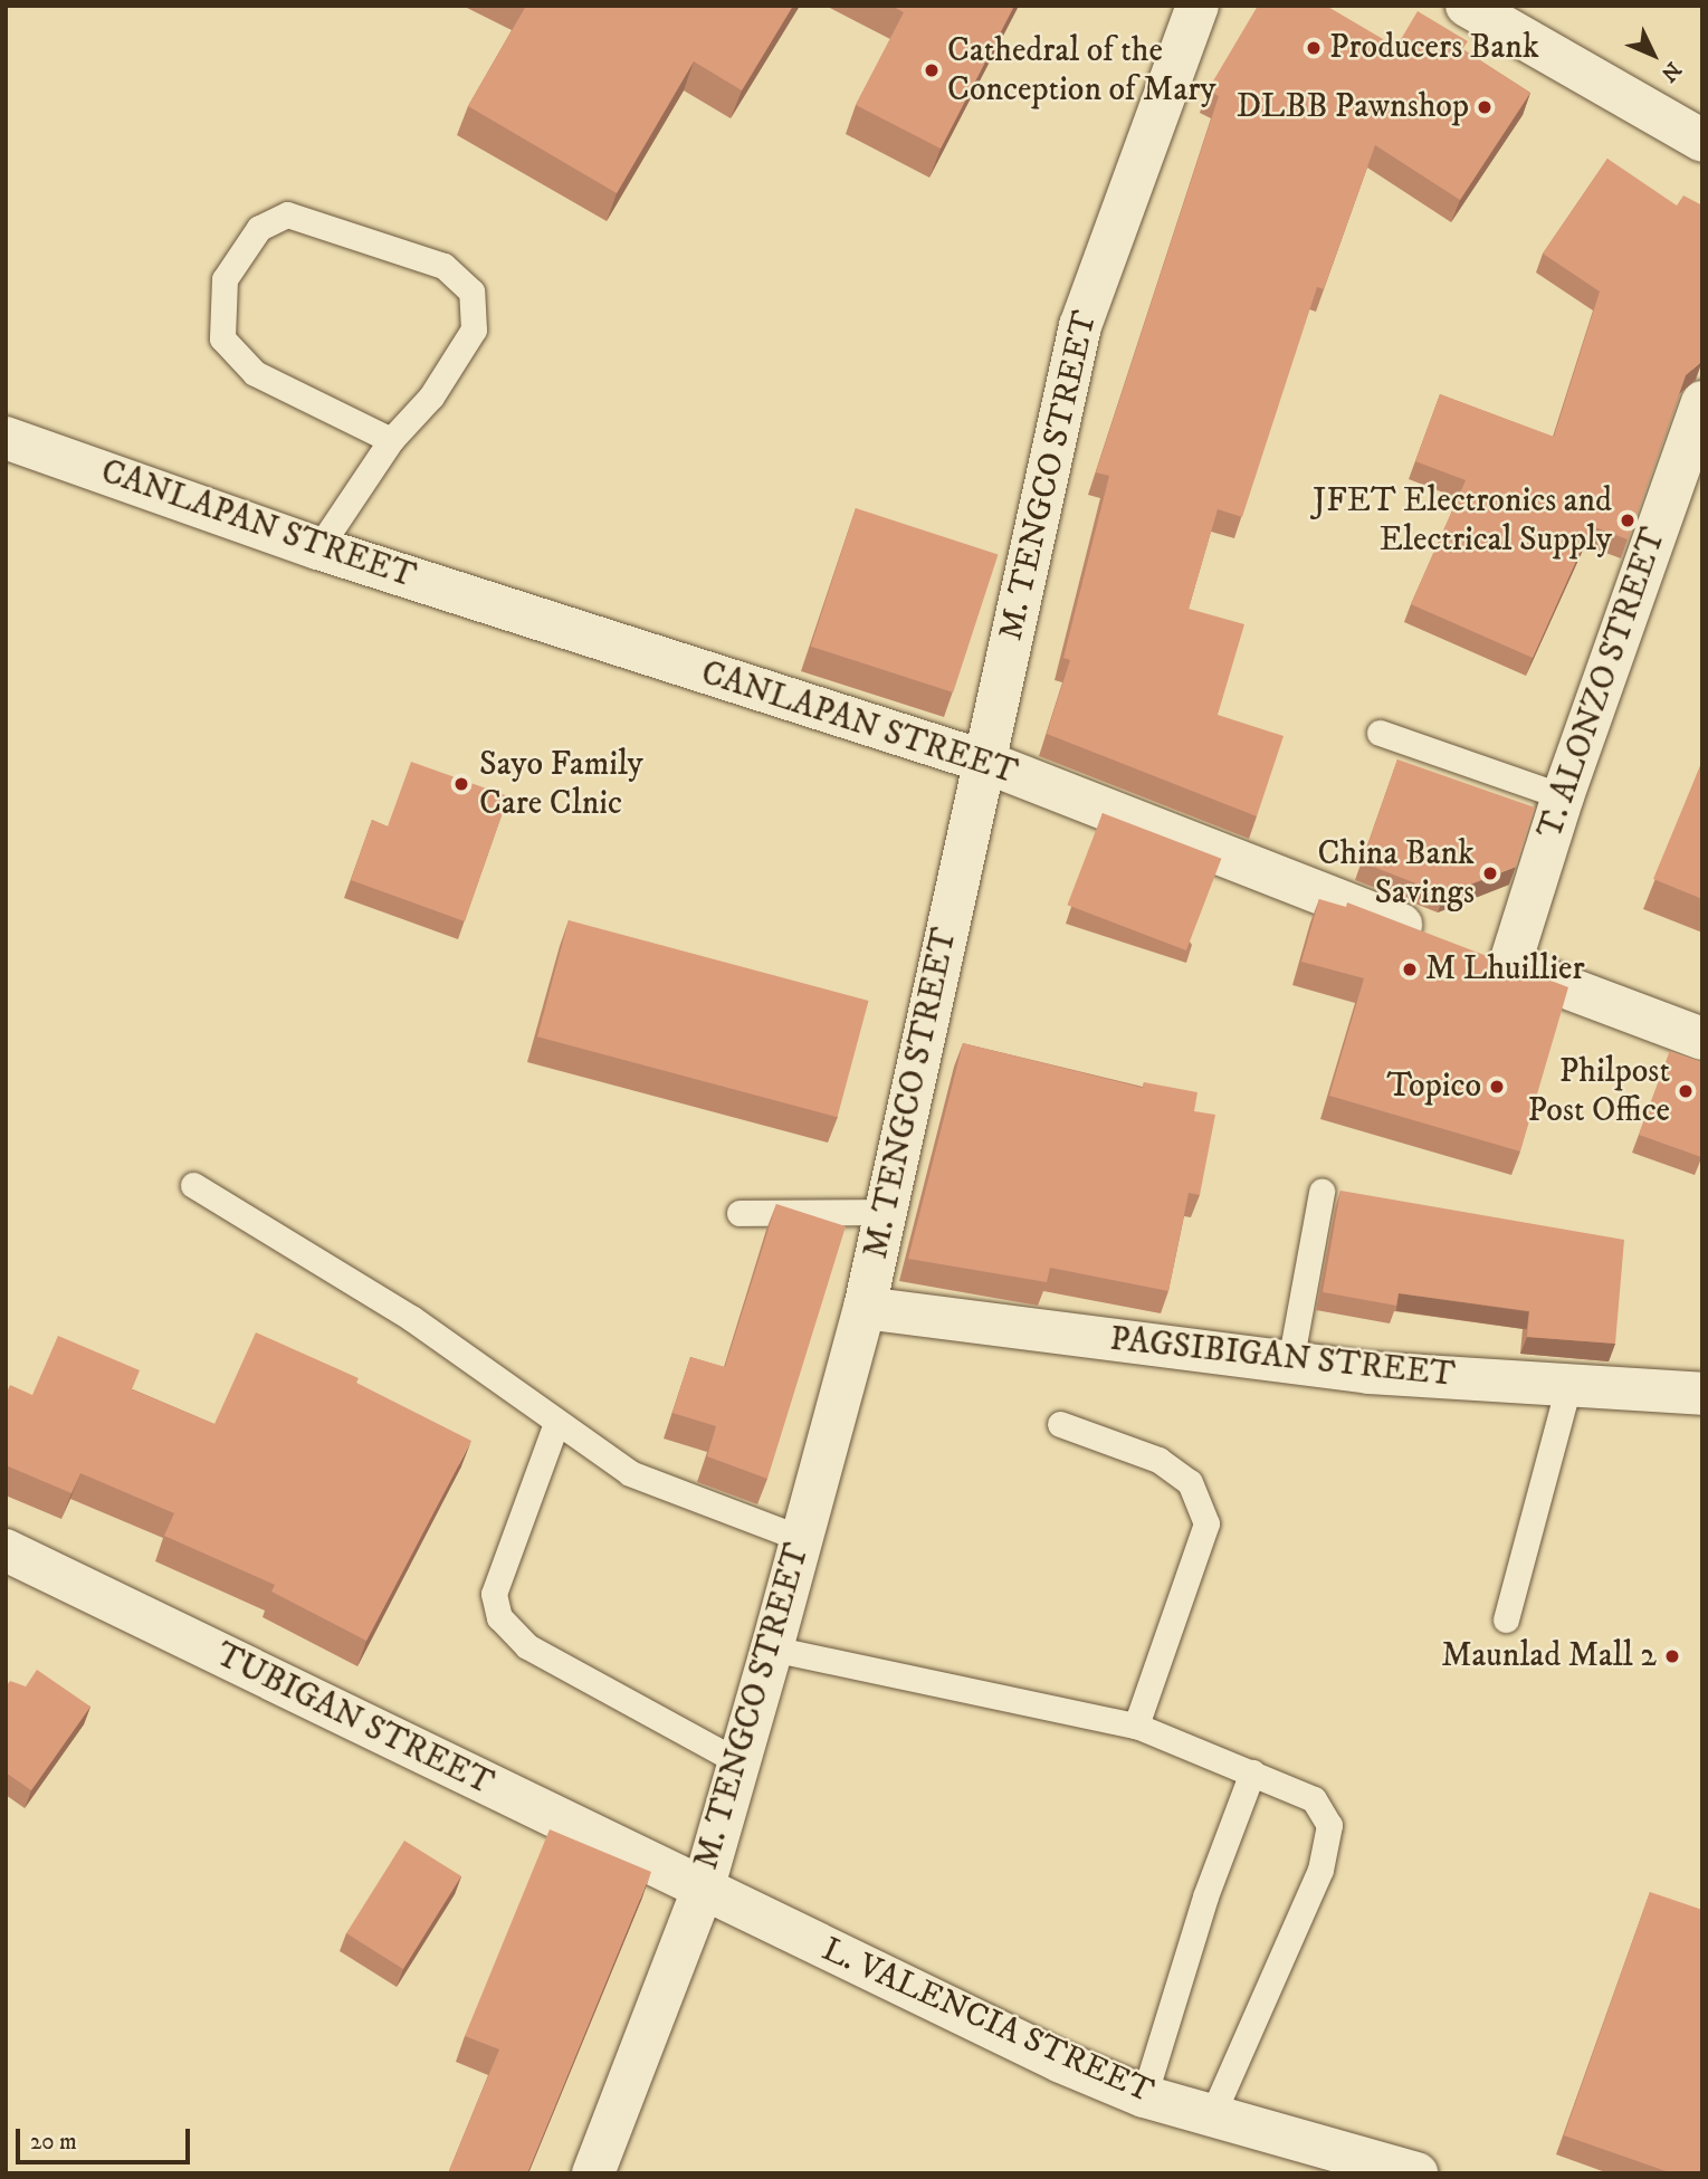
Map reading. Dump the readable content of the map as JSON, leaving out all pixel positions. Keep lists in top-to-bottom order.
{
  "streets": {
    "street": [
      "M. TENGCO STREET",
      "CANLAPAN STREET",
      "T. ALONZO STREET",
      "PAGSIBIGAN STREET",
      "TUBIGAN STREET",
      "L. VALENCIA STREET"
    ]
  },
  "crossings": [
    ["M. TENGCO STREET", "CANLAPAN STREET"],
    ["M. TENGCO STREET", "PAGSIBIGAN STREET"],
    ["M. TENGCO STREET", "TUBIGAN STREET"],
    ["M. TENGCO STREET", "L. VALENCIA STREET"],
    ["CANLAPAN STREET", "T. ALONZO STREET"],
    ["TUBIGAN STREET", "L. VALENCIA STREET"]
  ],
  "places": [
    "Producers Bank",
    "Cathedral of the Conception of Mary",
    "DLBB Pawnshop",
    "JFET Electronics and Electrical Supply",
    "Sayo Family Care Clnic",
    "China Bank Savings",
    "M Lhuillier",
    "Topico",
    "Philpost Post Office",
    "Maunlad Mall 2"
  ],
  "scale_bar": "20 m",
  "north": "bottom right"
}
